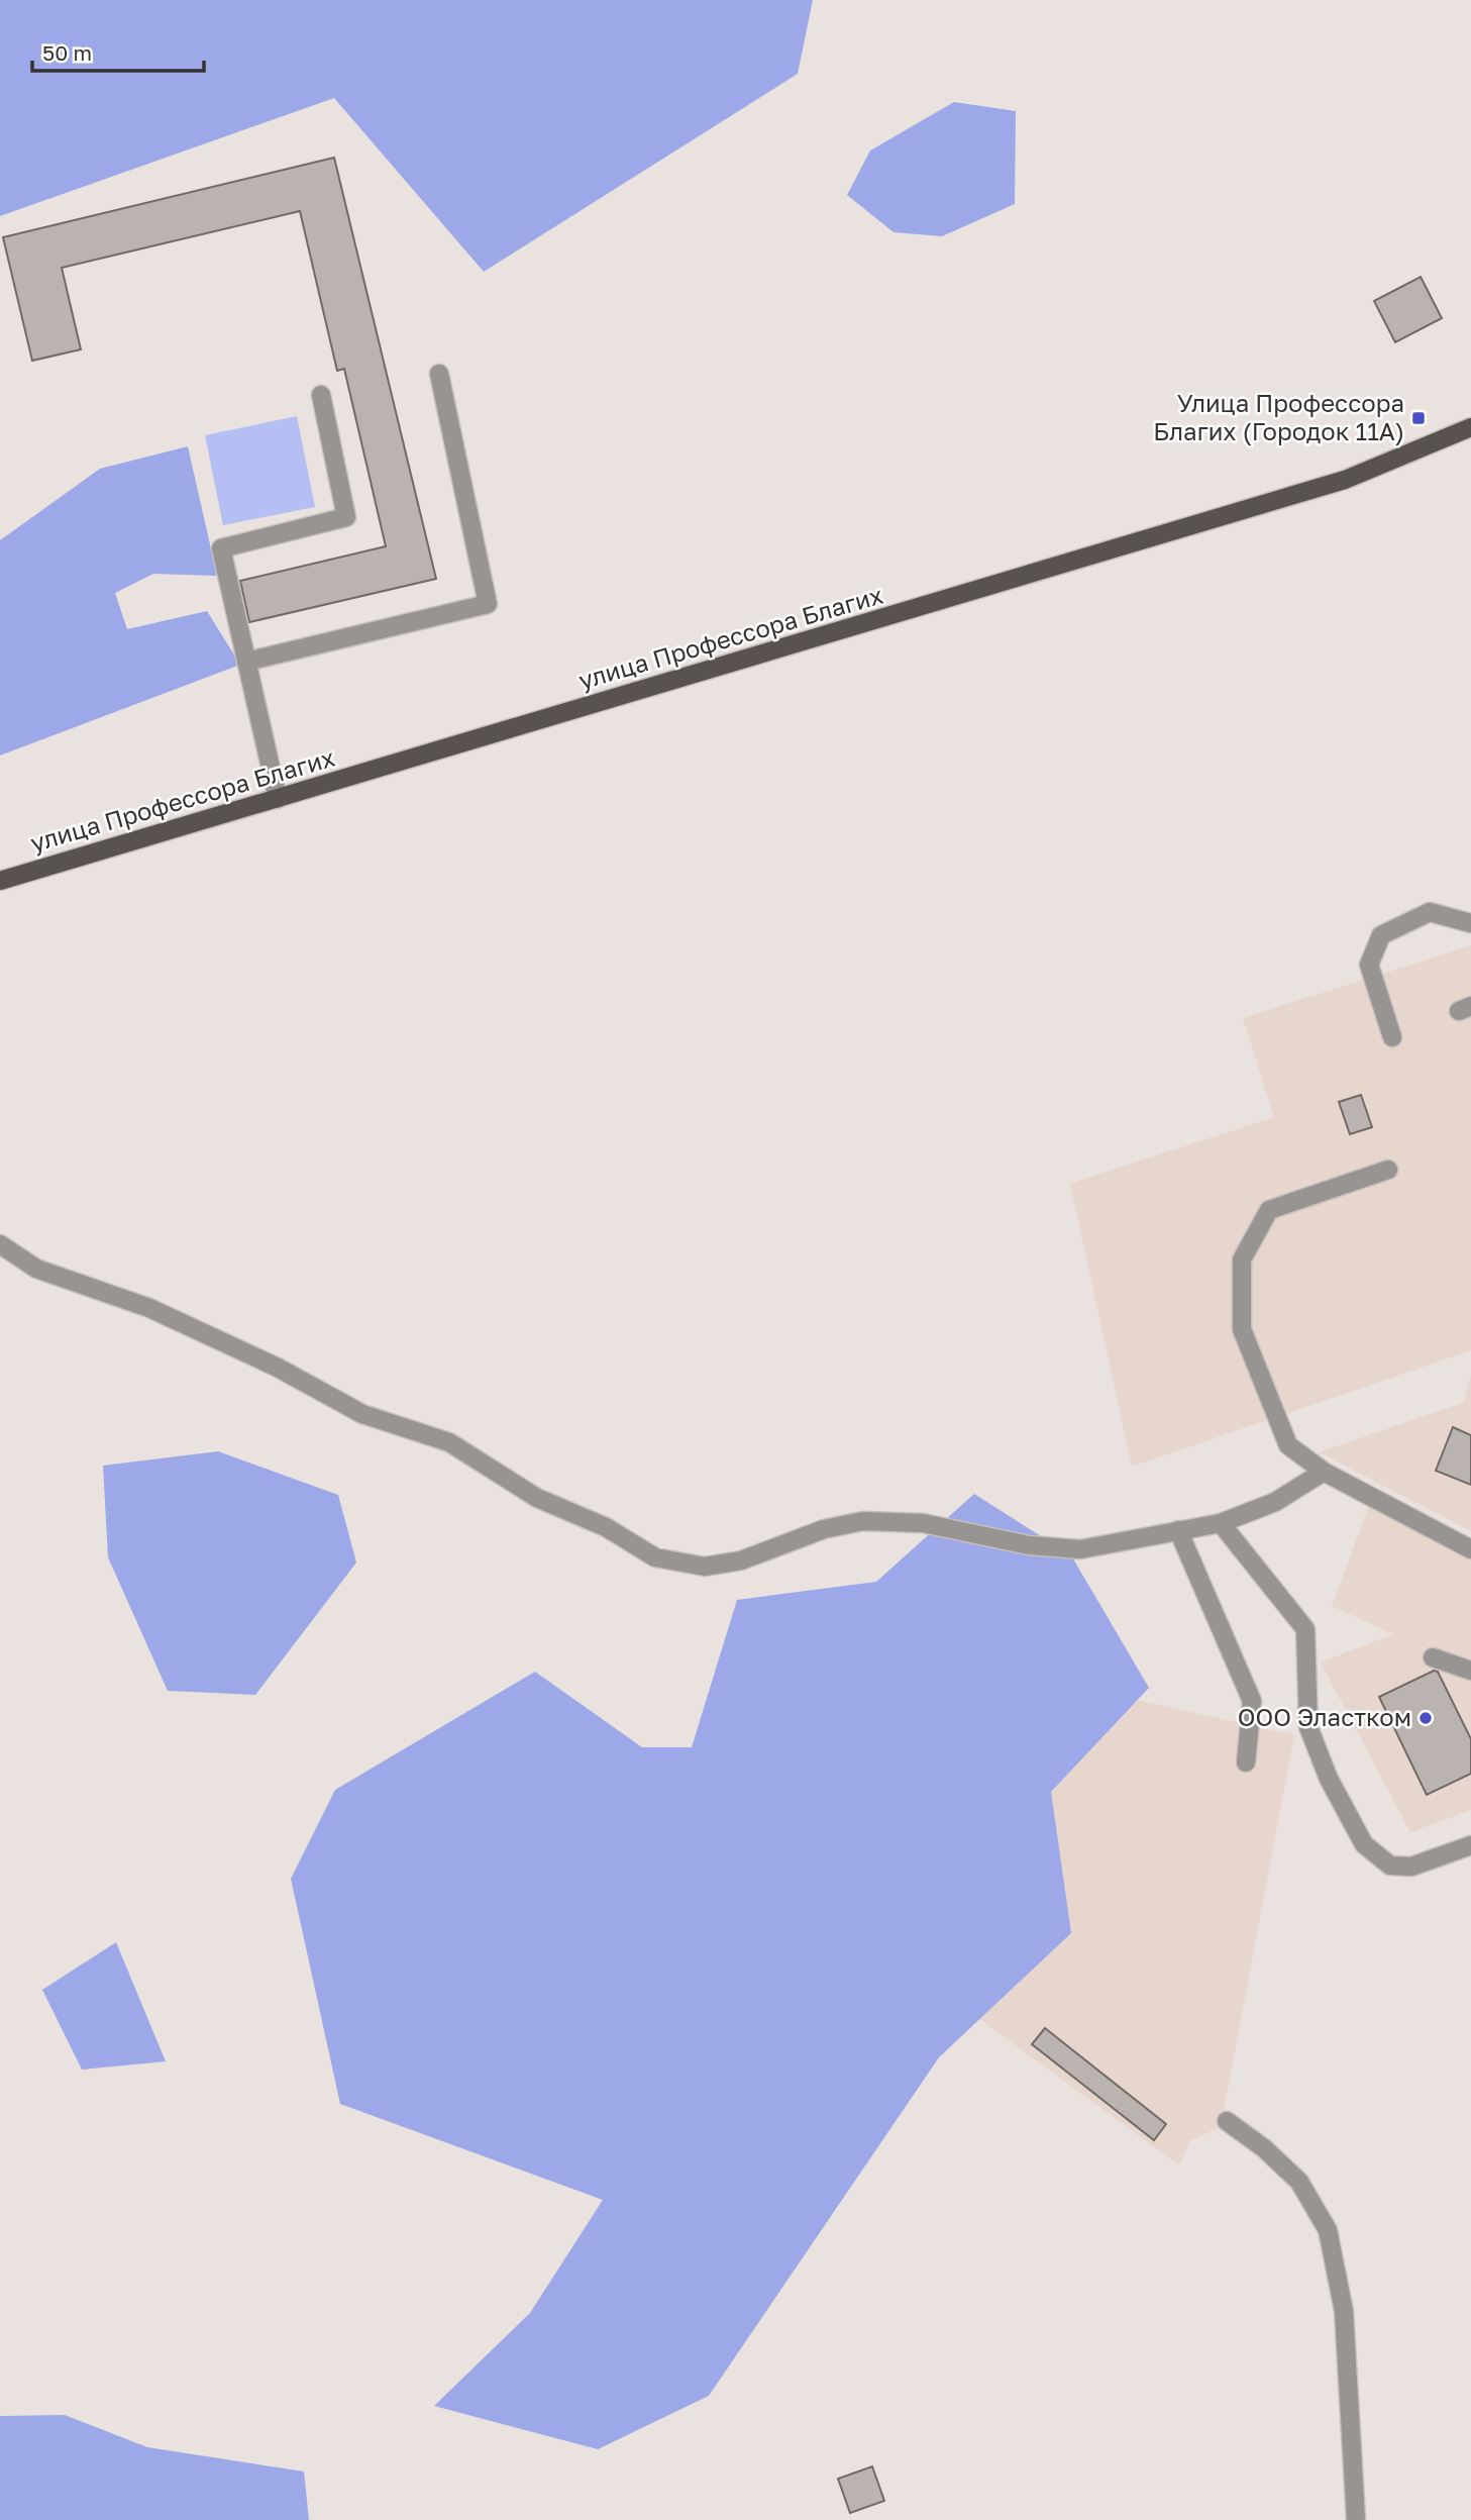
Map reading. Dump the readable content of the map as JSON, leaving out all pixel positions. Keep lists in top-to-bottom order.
{
  "streets": {
    "main road": ["улица Профессора Благих"]
  },
  "places": {
    "transit": ["Улица Профессора Благих (Городок 11А)"],
    "other": ["ООО Эластком"]
  },
  "scale_bar": "50 m"
}
